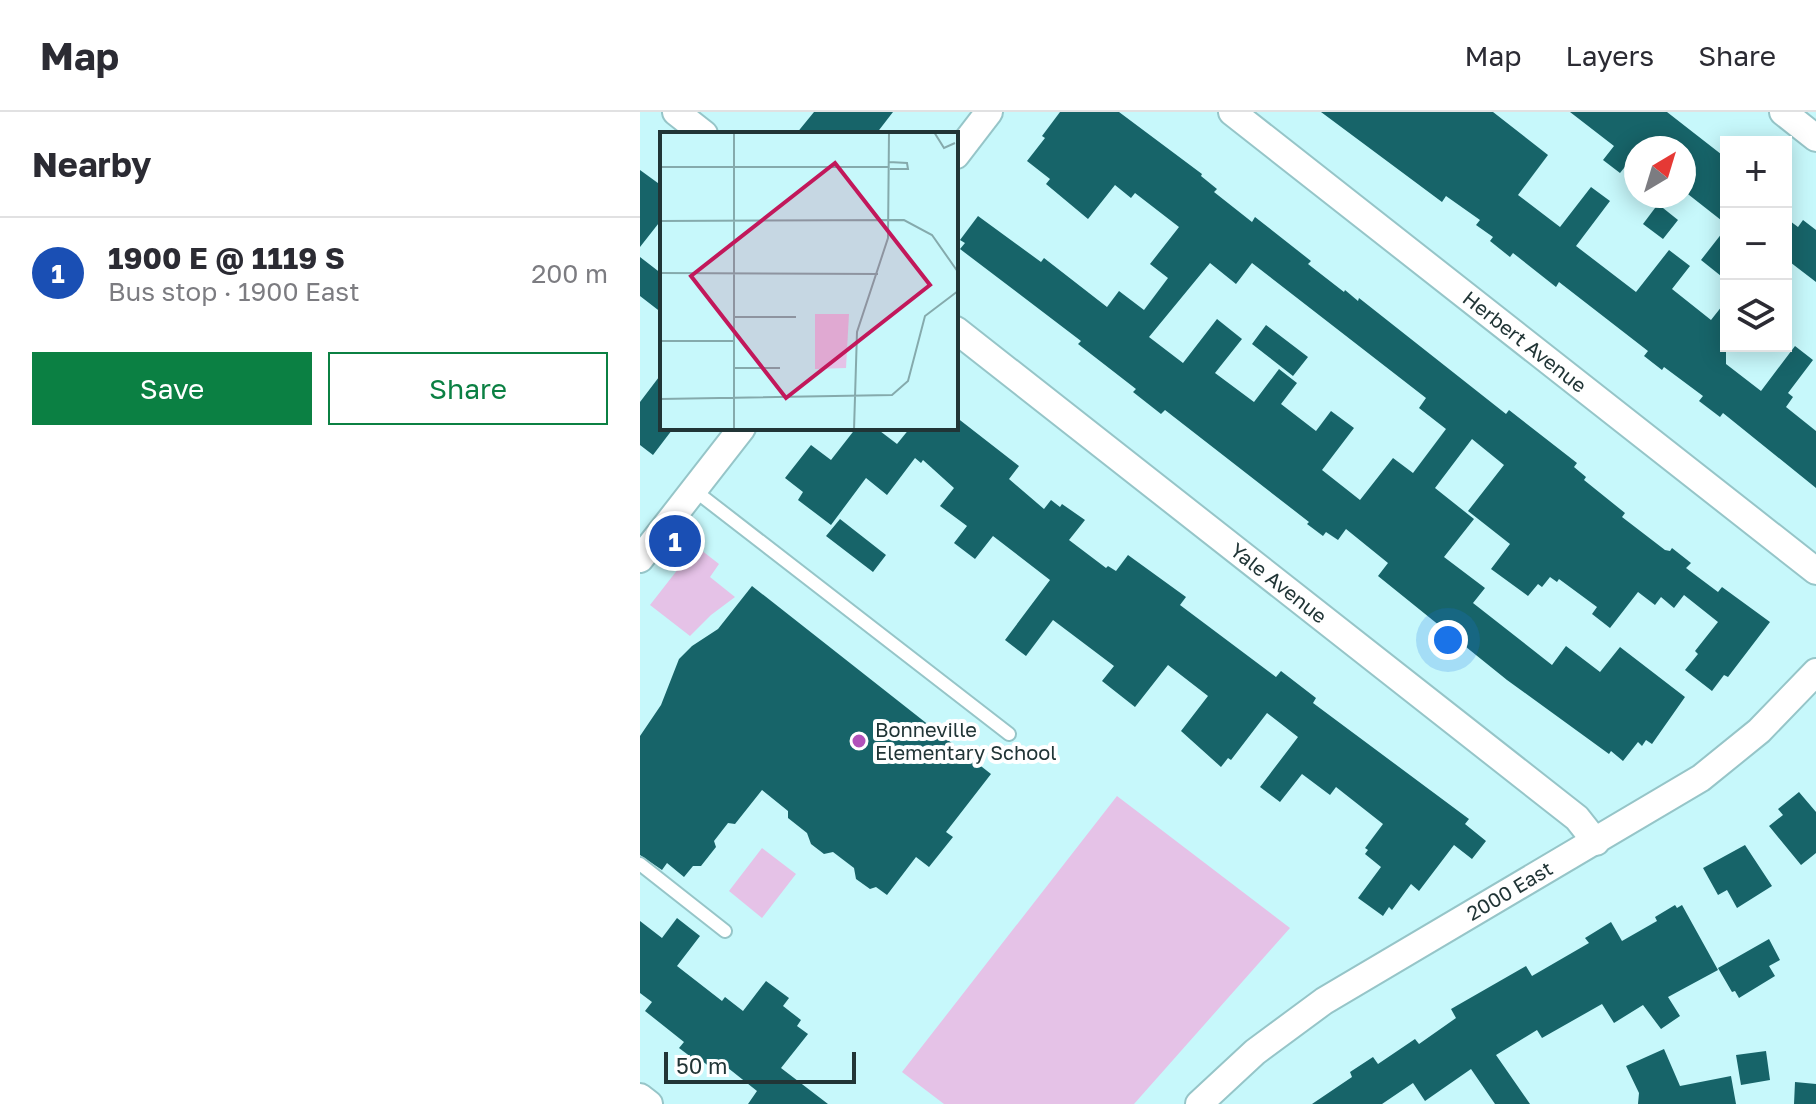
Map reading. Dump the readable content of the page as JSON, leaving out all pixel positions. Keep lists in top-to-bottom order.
{
  "streets": {
    "street": ["Herbert Avenue", "Yale Avenue", "2000 East"]
  },
  "crossings": [
    ["Yale Avenue", "2000 East"]
  ],
  "places": ["Bonneville Elementary School"],
  "scale_bar": "50 m",
  "north": "top right",
  "page": {
    "header": "Map",
    "nav": ["Map", "Layers", "Share"],
    "heading": "Nearby",
    "map_buttons": ["+", "−"],
    "list": [
      {
        "mark": "1",
        "name": "1900 E @ 1119 S",
        "note": "Bus stop · 1900 East",
        "value": "200 m"
      }
    ],
    "buttons": ["Save", "Share"],
    "pins": "1",
    "scale": "50 m"
  }
}
